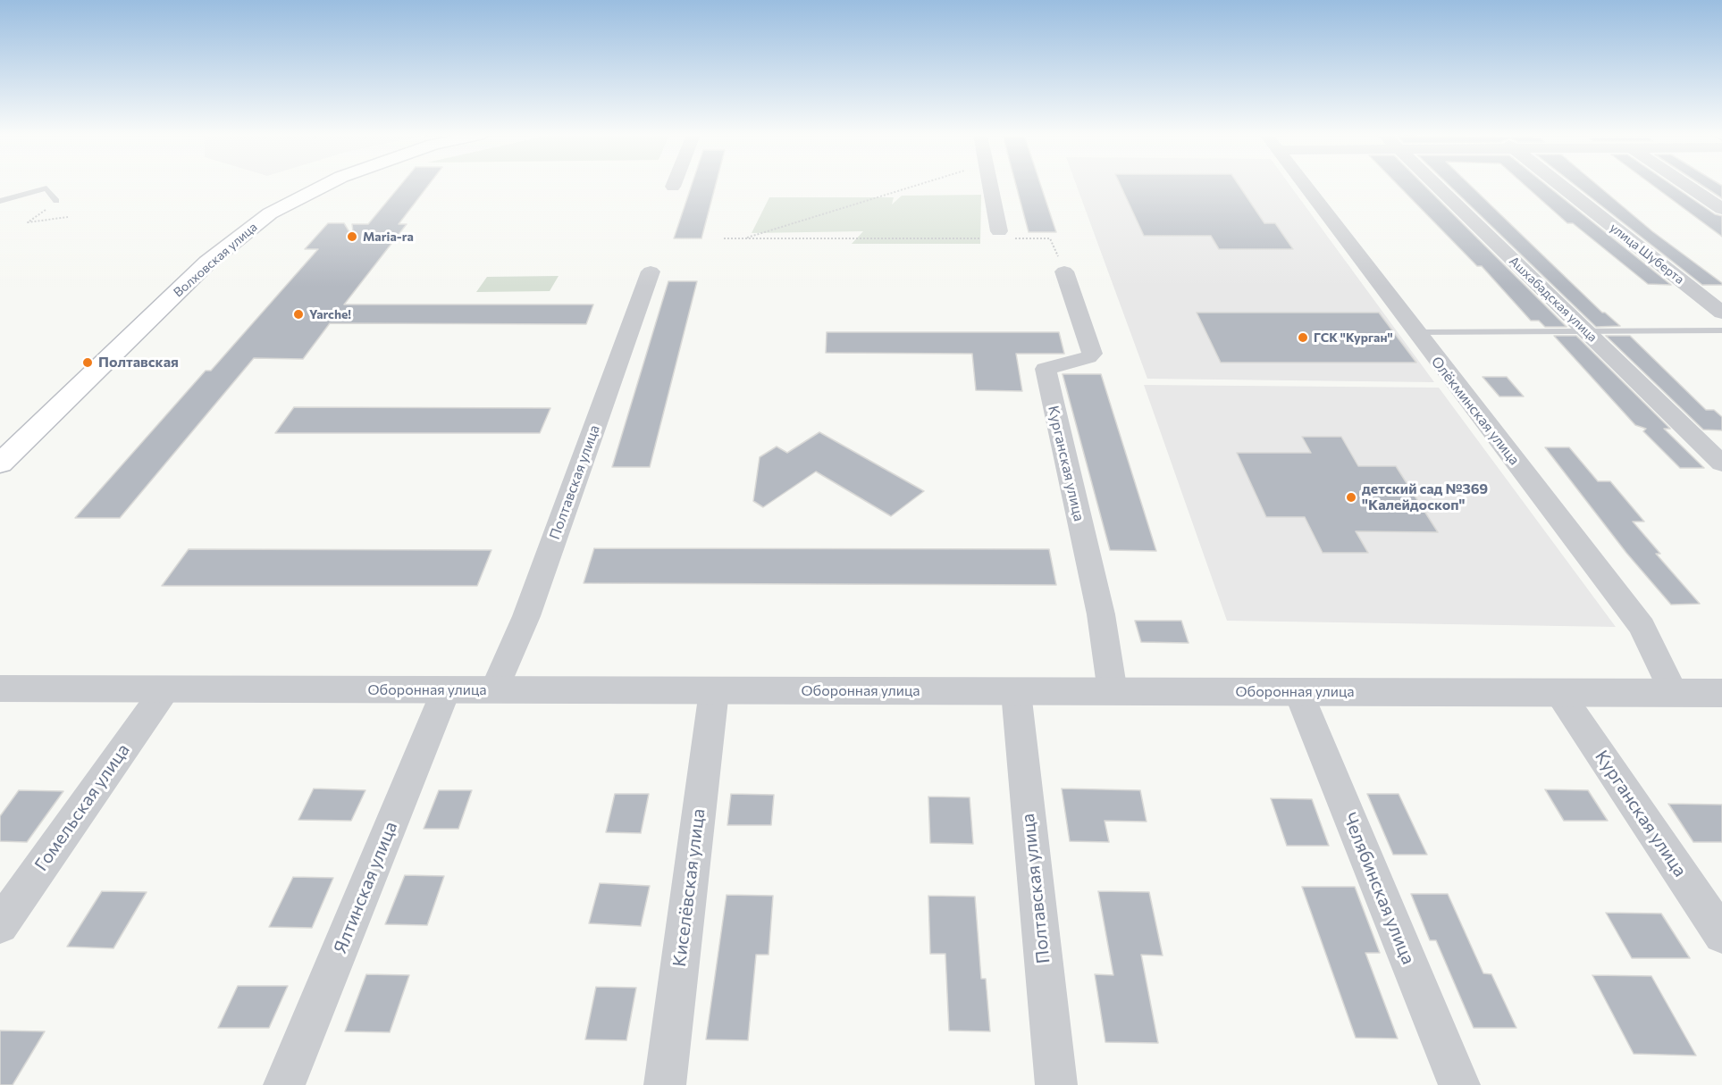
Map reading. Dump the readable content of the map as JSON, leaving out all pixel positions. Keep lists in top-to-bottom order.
{
  "streets": {
    "main road": ["Волховская улица"],
    "street": [
      "улица Шуберта",
      "Ашхабадская улица",
      "Олёкминская улица",
      "Курганская улица",
      "Полтавская улица",
      "Оборонная улица",
      "Гомельская улица",
      "Ялтинская улица",
      "Киселёвская улица",
      "Челябинская улица"
    ]
  },
  "crossings": [
    ["Олёкминская улица", "Оборонная улица"],
    ["Курганская улица", "Оборонная улица"],
    ["Полтавская улица", "Оборонная улица"],
    ["Оборонная улица", "Гомельская улица"],
    ["Оборонная улица", "Ялтинская улица"],
    ["Оборонная улица", "Киселёвская улица"],
    ["Оборонная улица", "Челябинская улица"]
  ],
  "places": [
    "Maria-ra",
    "Yarche!",
    "ГСК \"Курган\"",
    "Полтавская",
    "детский сад №369 \"Калейдоскоп\""
  ]
}
